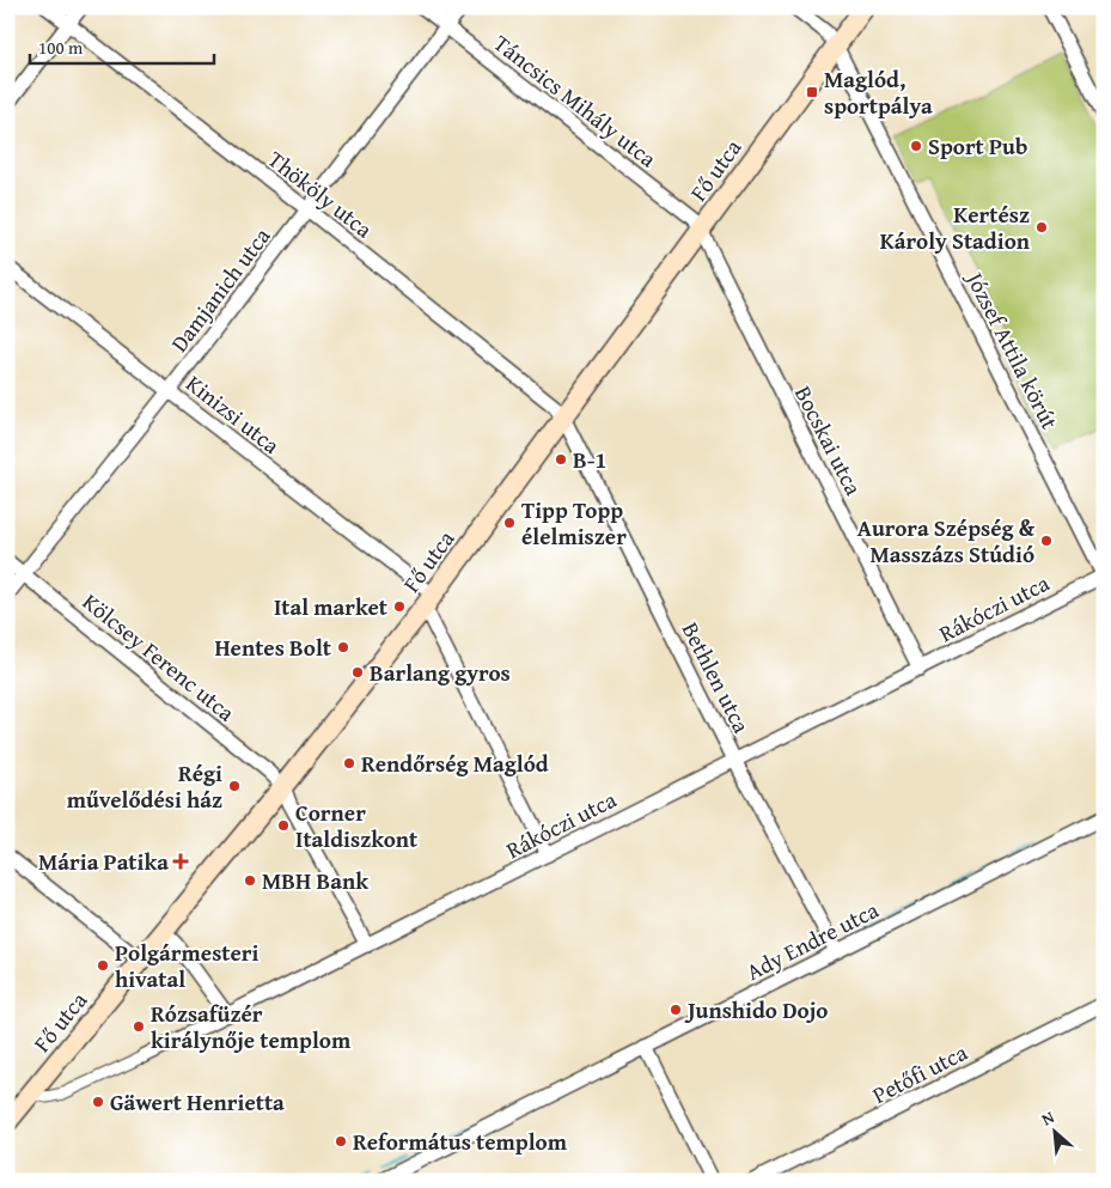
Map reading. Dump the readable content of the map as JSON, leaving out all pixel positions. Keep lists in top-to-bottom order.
{
  "streets": {
    "main road": ["Fő utca"],
    "street": [
      "Táncsics Mihály utca",
      "Thököly utca",
      "Damjanich utca",
      "József Attila körút",
      "Kinizsi utca",
      "Bocskai utca",
      "Rákóczi utca",
      "Kölcsey Ferenc utca",
      "Bethlen utca",
      "Ady Endre utca",
      "Petőfi utca"
    ]
  },
  "crossings": [
    ["Táncsics Mihály utca", "Fő utca"],
    ["Táncsics Mihály utca", "Damjanich utca"],
    ["Táncsics Mihály utca", "Bocskai utca"],
    ["Fő utca", "Thököly utca"],
    ["Fő utca", "József Attila körút"],
    ["Fő utca", "Kinizsi utca"],
    ["Fő utca", "Bocskai utca"],
    ["Fő utca", "Rákóczi utca"],
    ["Fő utca", "Kölcsey Ferenc utca"],
    ["Fő utca", "Bethlen utca"],
    ["Thököly utca", "Damjanich utca"],
    ["Thököly utca", "Bethlen utca"],
    ["Damjanich utca", "Kinizsi utca"],
    ["Damjanich utca", "Kölcsey Ferenc utca"],
    ["József Attila körút", "Rákóczi utca"],
    ["Bocskai utca", "Rákóczi utca"],
    ["Rákóczi utca", "Bethlen utca"],
    ["Bethlen utca", "Ady Endre utca"]
  ],
  "places": {
    "transit": ["Maglód, sportpálya"],
    "other": [
      "Sport Pub",
      "Kertész Károly Stadion",
      "B-1",
      "Tipp Topp élelmiszer",
      "Aurora Szépség & Masszázs Stúdió",
      "Ital market",
      "Hentes Bolt",
      "Barlang gyros",
      "Rendőrség Maglód",
      "Régi művelődési ház",
      "Corner Italdiszkont",
      "MBH Bank",
      "Polgármesteri hivatal",
      "Junshido Dojo",
      "Rózsafüzér királynője templom",
      "Gäwert Henrietta",
      "Református templom"
    ],
    "health": ["Mária Patika"]
  },
  "scale_bar": "100 m",
  "north": "top left"
}
